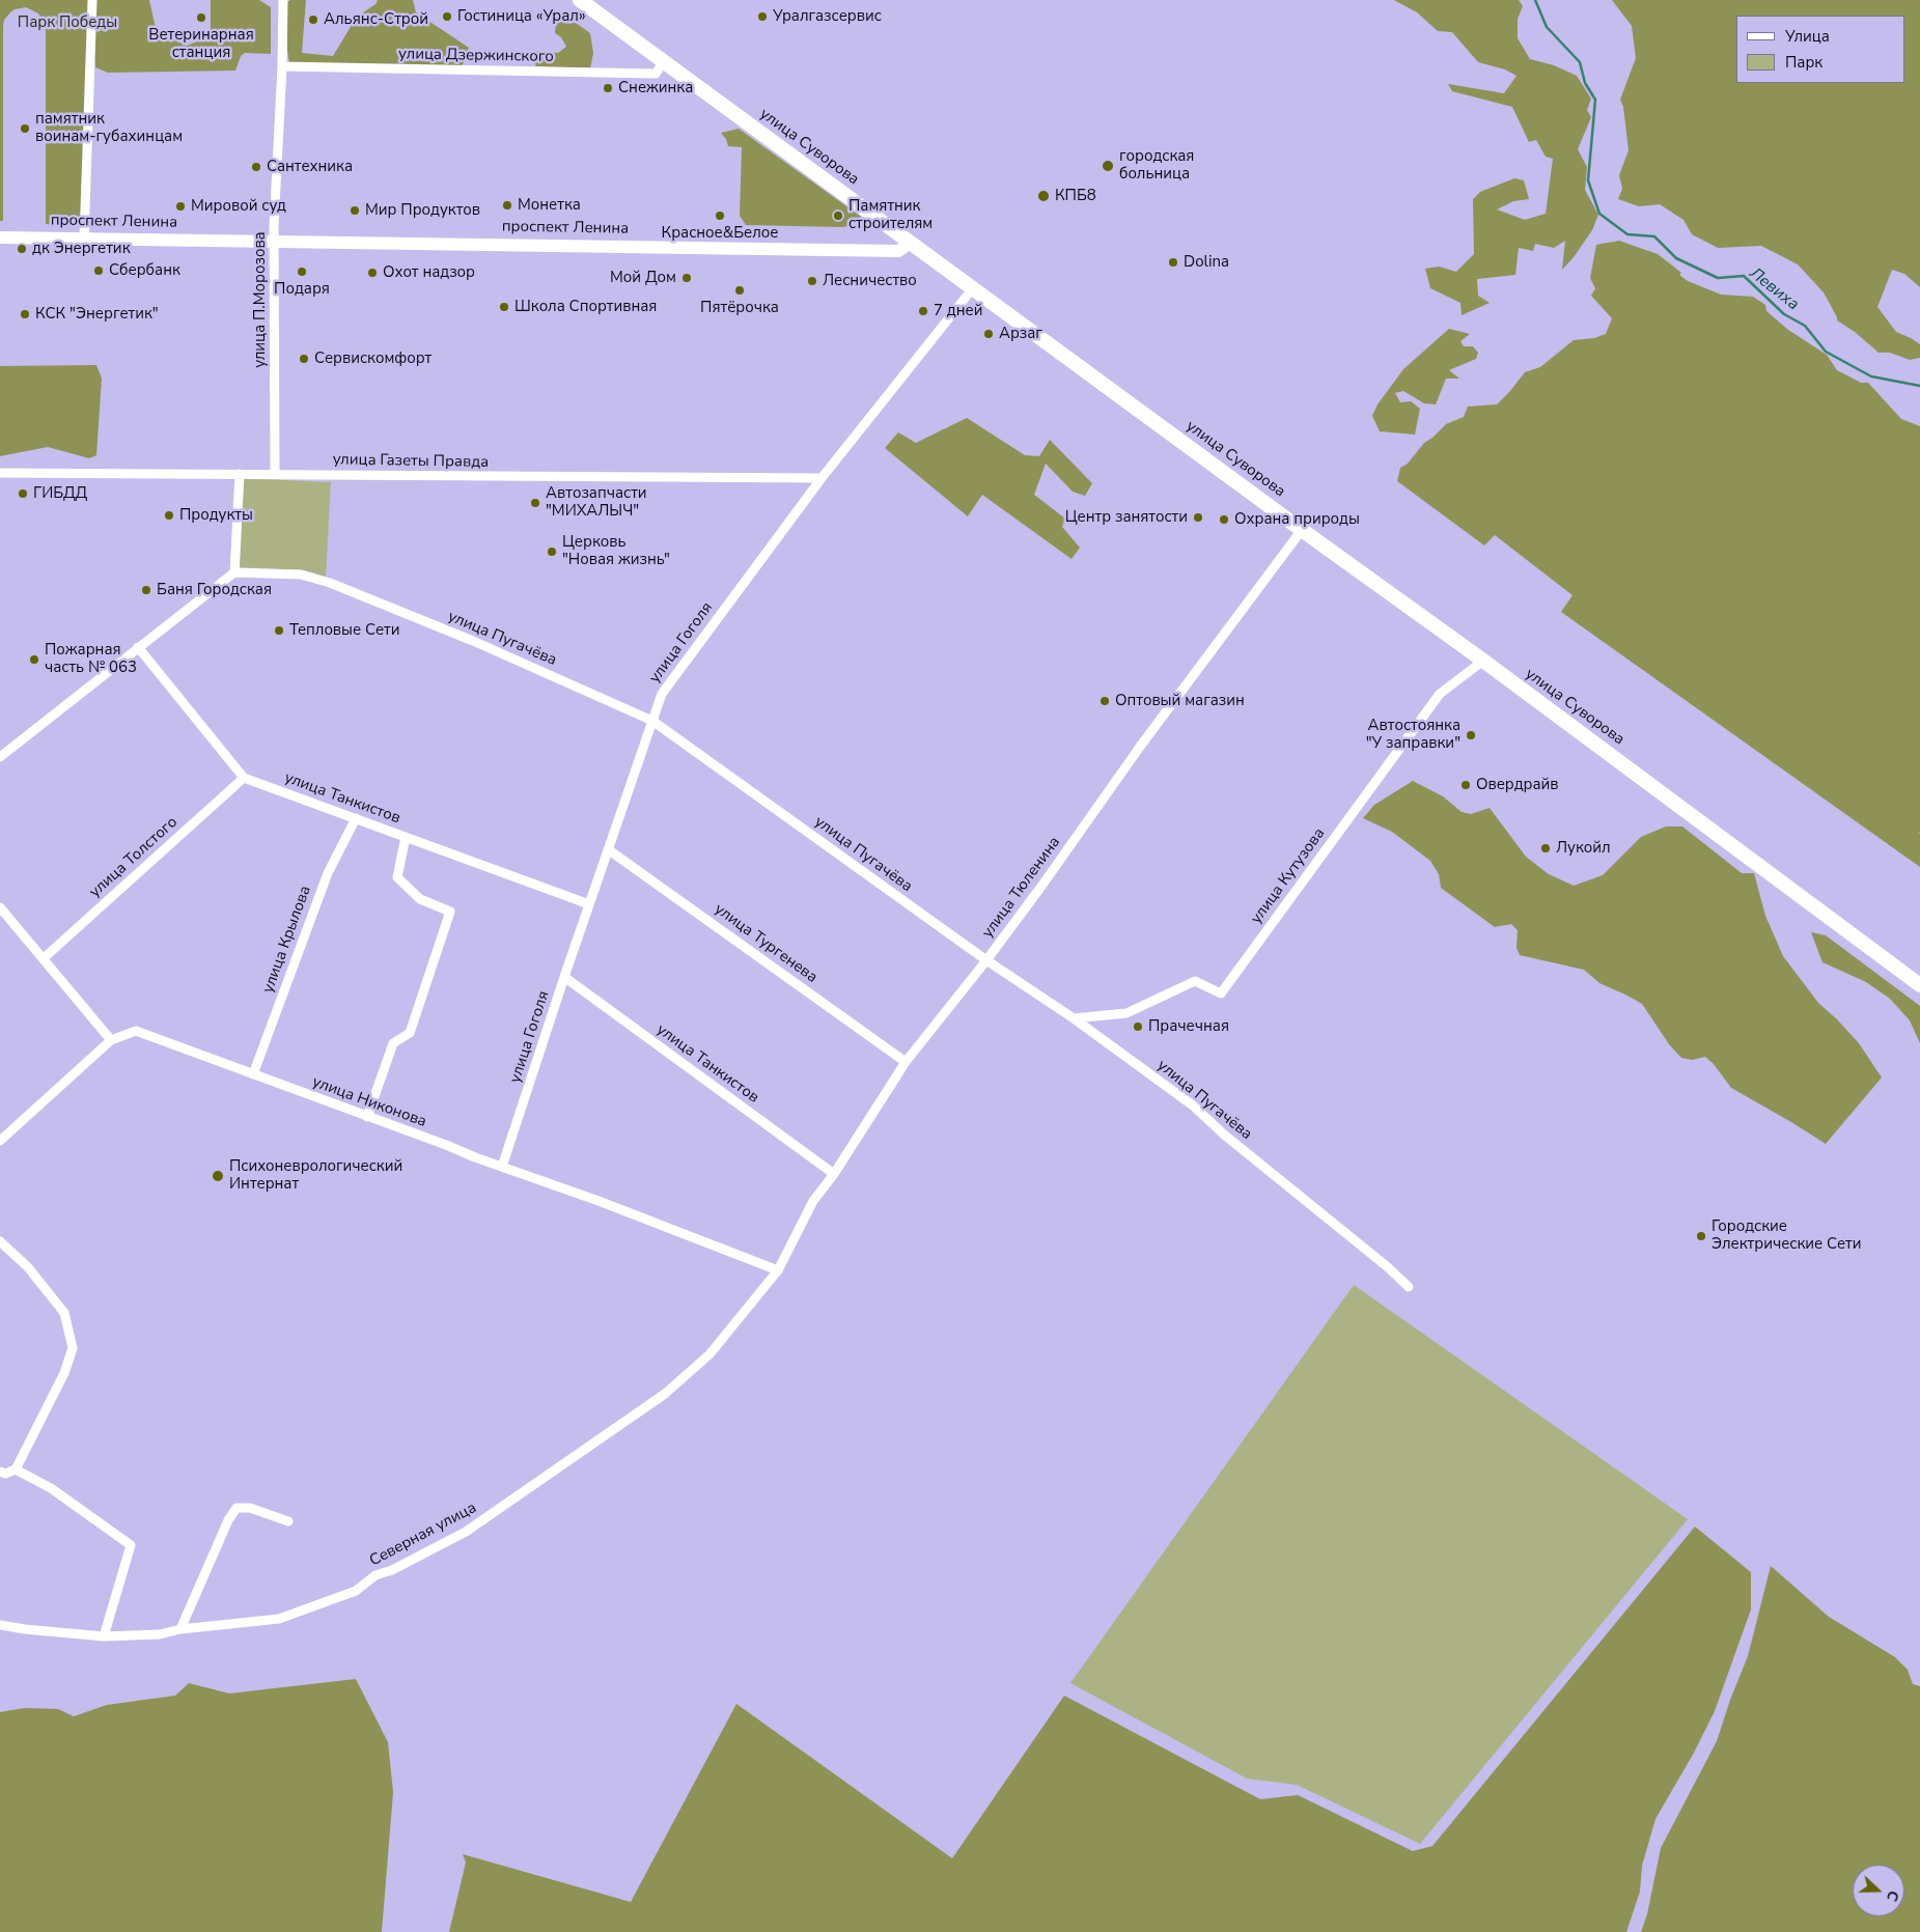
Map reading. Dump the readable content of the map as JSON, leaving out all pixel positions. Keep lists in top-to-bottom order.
{
  "streets": {
    "main road": ["улица Суворова", "проспект Ленина"],
    "street": [
      "улица Дзержинского",
      "улица П.Морозова",
      "улица Газеты Правда",
      "улица Пугачёва",
      "улица Гоголя",
      "улица Танкистов",
      "улица Толстого",
      "улица Кутузова",
      "улица Тюленина",
      "улица Крылова",
      "улица Тургенева",
      "улица Никонова",
      "Северная улица"
    ]
  },
  "crossings": [
    ["улица Дзержинского", "улица Суворова"],
    ["улица Дзержинского", "улица П.Морозова"],
    ["улица Суворова", "проспект Ленина"],
    ["улица Суворова", "улица Гоголя"],
    ["улица Суворова", "улица Кутузова"],
    ["улица Суворова", "улица Тюленина"],
    ["проспект Ленина", "улица П.Морозова"],
    ["улица П.Морозова", "улица Газеты Правда"],
    ["улица Газеты Правда", "улица Гоголя"],
    ["улица Пугачёва", "улица Гоголя"],
    ["улица Пугачёва", "улица Кутузова"],
    ["улица Пугачёва", "улица Тюленина"],
    ["улица Гоголя", "улица Танкистов"],
    ["улица Гоголя", "улица Тургенева"],
    ["улица Гоголя", "улица Никонова"],
    ["улица Танкистов", "улица Толстого"],
    ["улица Танкистов", "улица Тюленина"],
    ["улица Танкистов", "улица Крылова"],
    ["улица Тюленина", "улица Тургенева"],
    ["улица Тюленина", "улица Никонова"],
    ["улица Тюленина", "Северная улица"],
    ["улица Крылова", "улица Никонова"],
    ["улица Никонова", "Северная улица"]
  ],
  "water": ["Левиха"],
  "parks": ["Парк Победы"],
  "places": [
    "Гостиница «Урал»",
    "Уралгазсервис",
    "Ветеринарная станция",
    "Альянс-Строй",
    "Снежинка",
    "памятник воинам-губахинцам",
    "городская больница",
    "Сантехника",
    "КПБ8",
    "Монетка",
    "Мировой суд",
    "Мир Продуктов",
    "Красное&Белое",
    "Памятник строителям",
    "дк Энергетик",
    "Dolina",
    "Сбербанк",
    "Подаря",
    "Охот надзор",
    "Мой Дом",
    "Лесничество",
    "Пятёрочка",
    "Школа Спортивная",
    "7 дней",
    "КСК \"Энергетик\"",
    "Арзаг",
    "Сервискомфорт",
    "ГИБДД",
    "Автозапчасти \"МИХАЛЫЧ\"",
    "Продукты",
    "Центр занятости",
    "Охрана природы",
    "Церковь \"Новая жизнь\"",
    "Баня Городская",
    "Тепловые Сети",
    "Пожарная часть № 063",
    "Оптовый магазин",
    "Автостоянка \"У заправки\"",
    "Овердрайв",
    "Лукойл",
    "Прачечная",
    "Психоневрологический Интернат",
    "Городские Электрические Сети"
  ],
  "legend": ["Улица", "Парк"],
  "north": "right"
}
